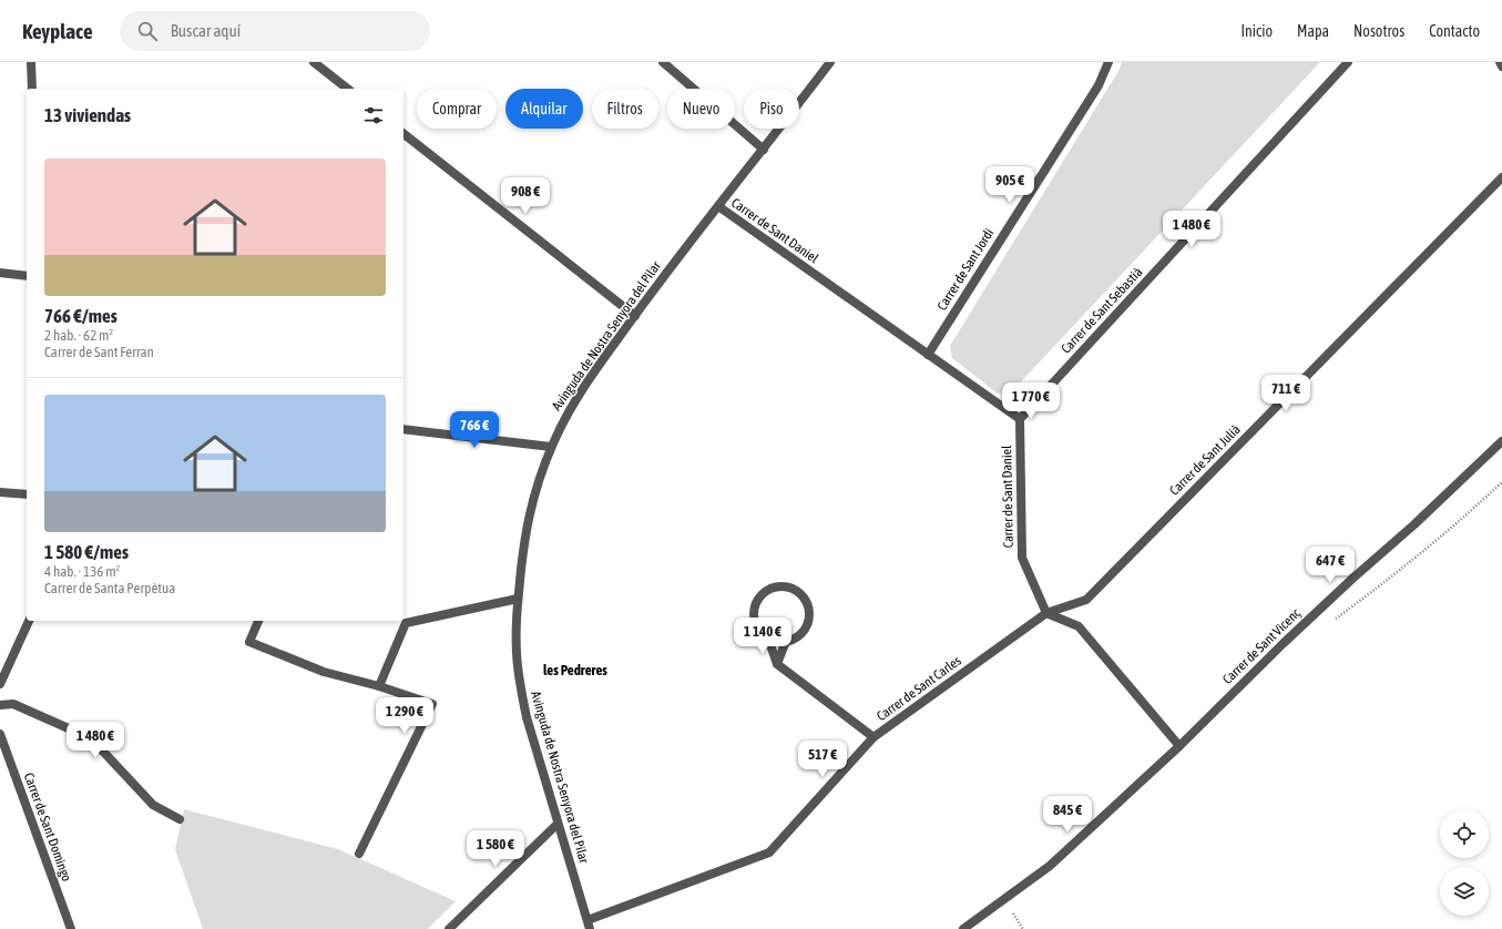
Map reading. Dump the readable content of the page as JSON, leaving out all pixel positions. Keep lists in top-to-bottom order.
{
  "streets": {
    "street": [
      "Carrer de Sant Daniel",
      "Carrer de Sant Jordi",
      "Carrer de Sant Sebastià",
      "Avinguda de Nostra Senyora del Pilar",
      "Carrer de Sant Julià",
      "Carrer de Sant Vicenç",
      "Carrer de Sant Carles",
      "Carrer de Sant Domingo"
    ]
  },
  "crossings": [
    ["Carrer de Sant Daniel", "Carrer de Sant Jordi"],
    ["Carrer de Sant Daniel", "Carrer de Sant Sebastià"],
    ["Carrer de Sant Daniel", "Avinguda de Nostra Senyora del Pilar"],
    ["Carrer de Sant Daniel", "Carrer de Sant Julià"],
    ["Carrer de Sant Daniel", "Carrer de Sant Carles"],
    ["Avinguda de Nostra Senyora del Pilar", "Carrer de Sant Carles"],
    ["Carrer de Sant Julià", "Carrer de Sant Carles"]
  ],
  "districts": ["les Pedreres"],
  "page": {
    "header": "Keyplace",
    "search": "Buscar aquí",
    "nav": [
      "Inicio",
      "Mapa",
      "Nosotros",
      "Contacto"
    ],
    "chip": [
      "Comprar",
      "Alquilar",
      "Filtros",
      "Nuevo",
      "Piso"
    ],
    "heading": "13 viviendas",
    "list": [
      {
        "name": "766 €/mes",
        "note": "2 hab. · 62 m² · Carrer de Sant Ferran"
      },
      {
        "name": "1 580 €/mes",
        "note": "4 hab. · 136 m² · Carrer de Santa Perpètua"
      }
    ],
    "price": [
      "905 €",
      "908 €",
      "1 480 €",
      "711 €",
      "1 770 €",
      "766 €",
      "647 €",
      "1 140 €",
      "1 290 €",
      "1 480 €",
      "517 €",
      "845 €",
      "1 580 €"
    ]
  }
}
